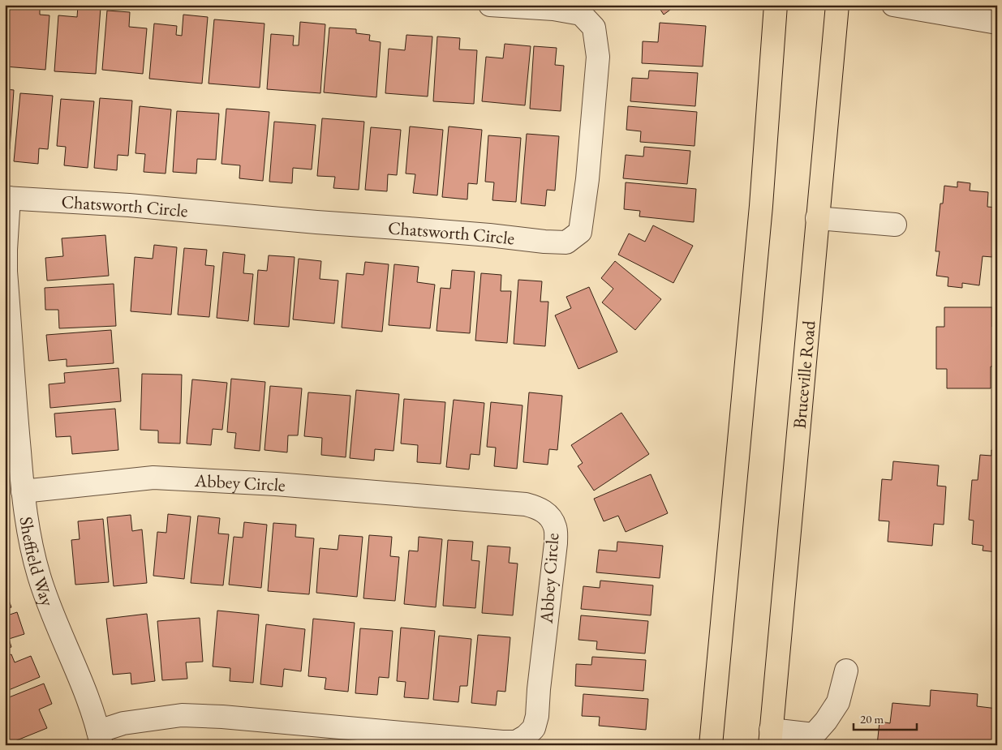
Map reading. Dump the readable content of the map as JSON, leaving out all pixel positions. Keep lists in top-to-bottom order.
{
  "streets": {
    "main road": ["Bruceville Road"],
    "street": ["Chatsworth Circle", "Abbey Circle", "Sheffield Way"]
  },
  "crossings": [
    ["Chatsworth Circle", "Sheffield Way"],
    ["Abbey Circle", "Sheffield Way"]
  ],
  "scale_bar": "20 m"
}
